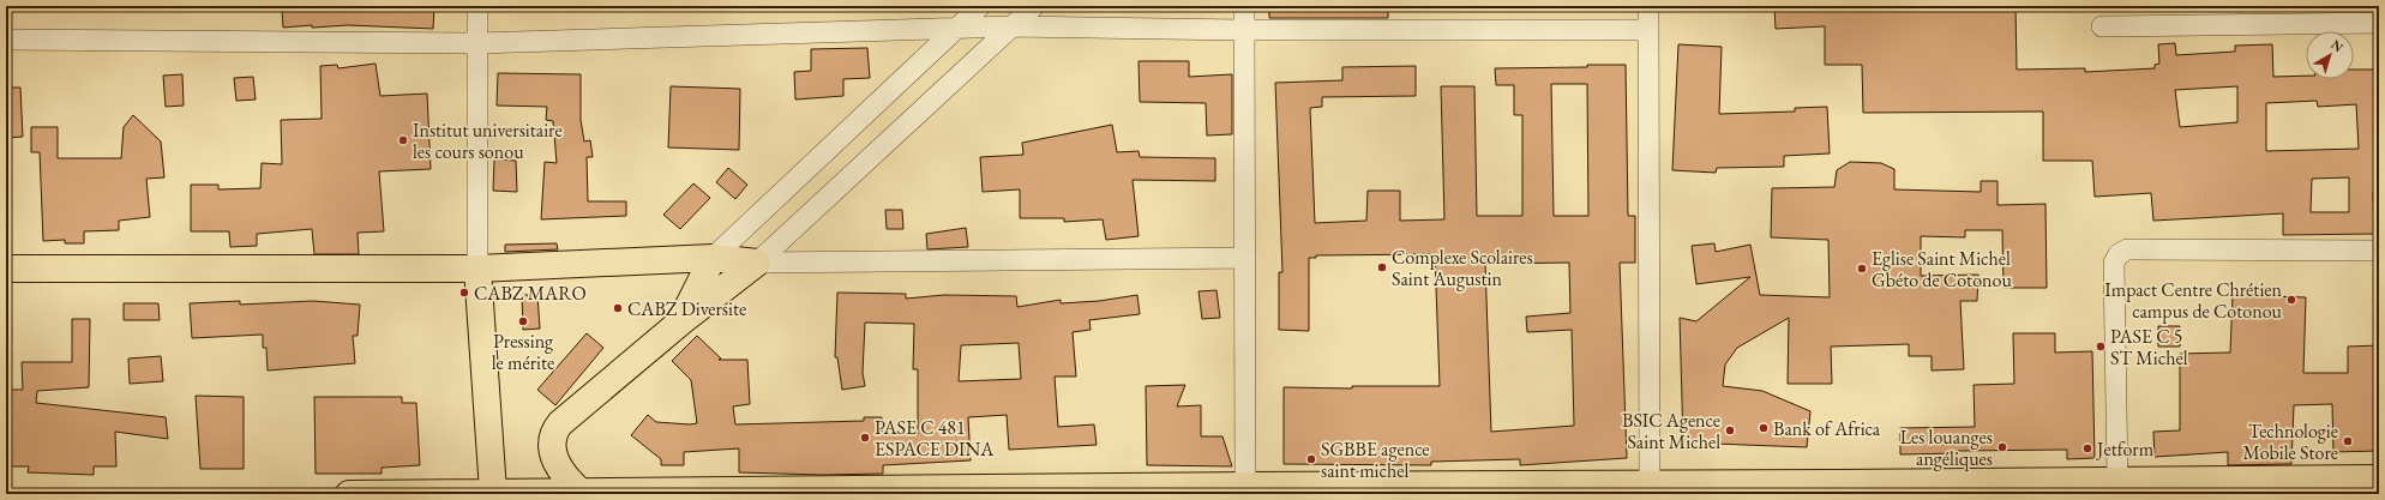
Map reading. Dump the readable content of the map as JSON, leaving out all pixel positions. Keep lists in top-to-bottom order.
{
  "places": [
    "Institut universitaire les cours sonou",
    "Complexe Scolaires Saint Augustin",
    "Eglise Saint Michel Gbéto de Cotonou",
    "CABZ MARO",
    "Impact Centre Chrétien campus de Cotonou",
    "CABZ Diversite",
    "Pressing le mérite",
    "PASE C 5 ST Michel",
    "Bank of Africa",
    "BSIC Agence Saint Michel",
    "PASE C 481 ESPACE DINA",
    "Technologie Mobile Store",
    "Les louanges angéliques",
    "Jetform",
    "SGBBE agence saint michel"
  ],
  "north": "top right"
}
